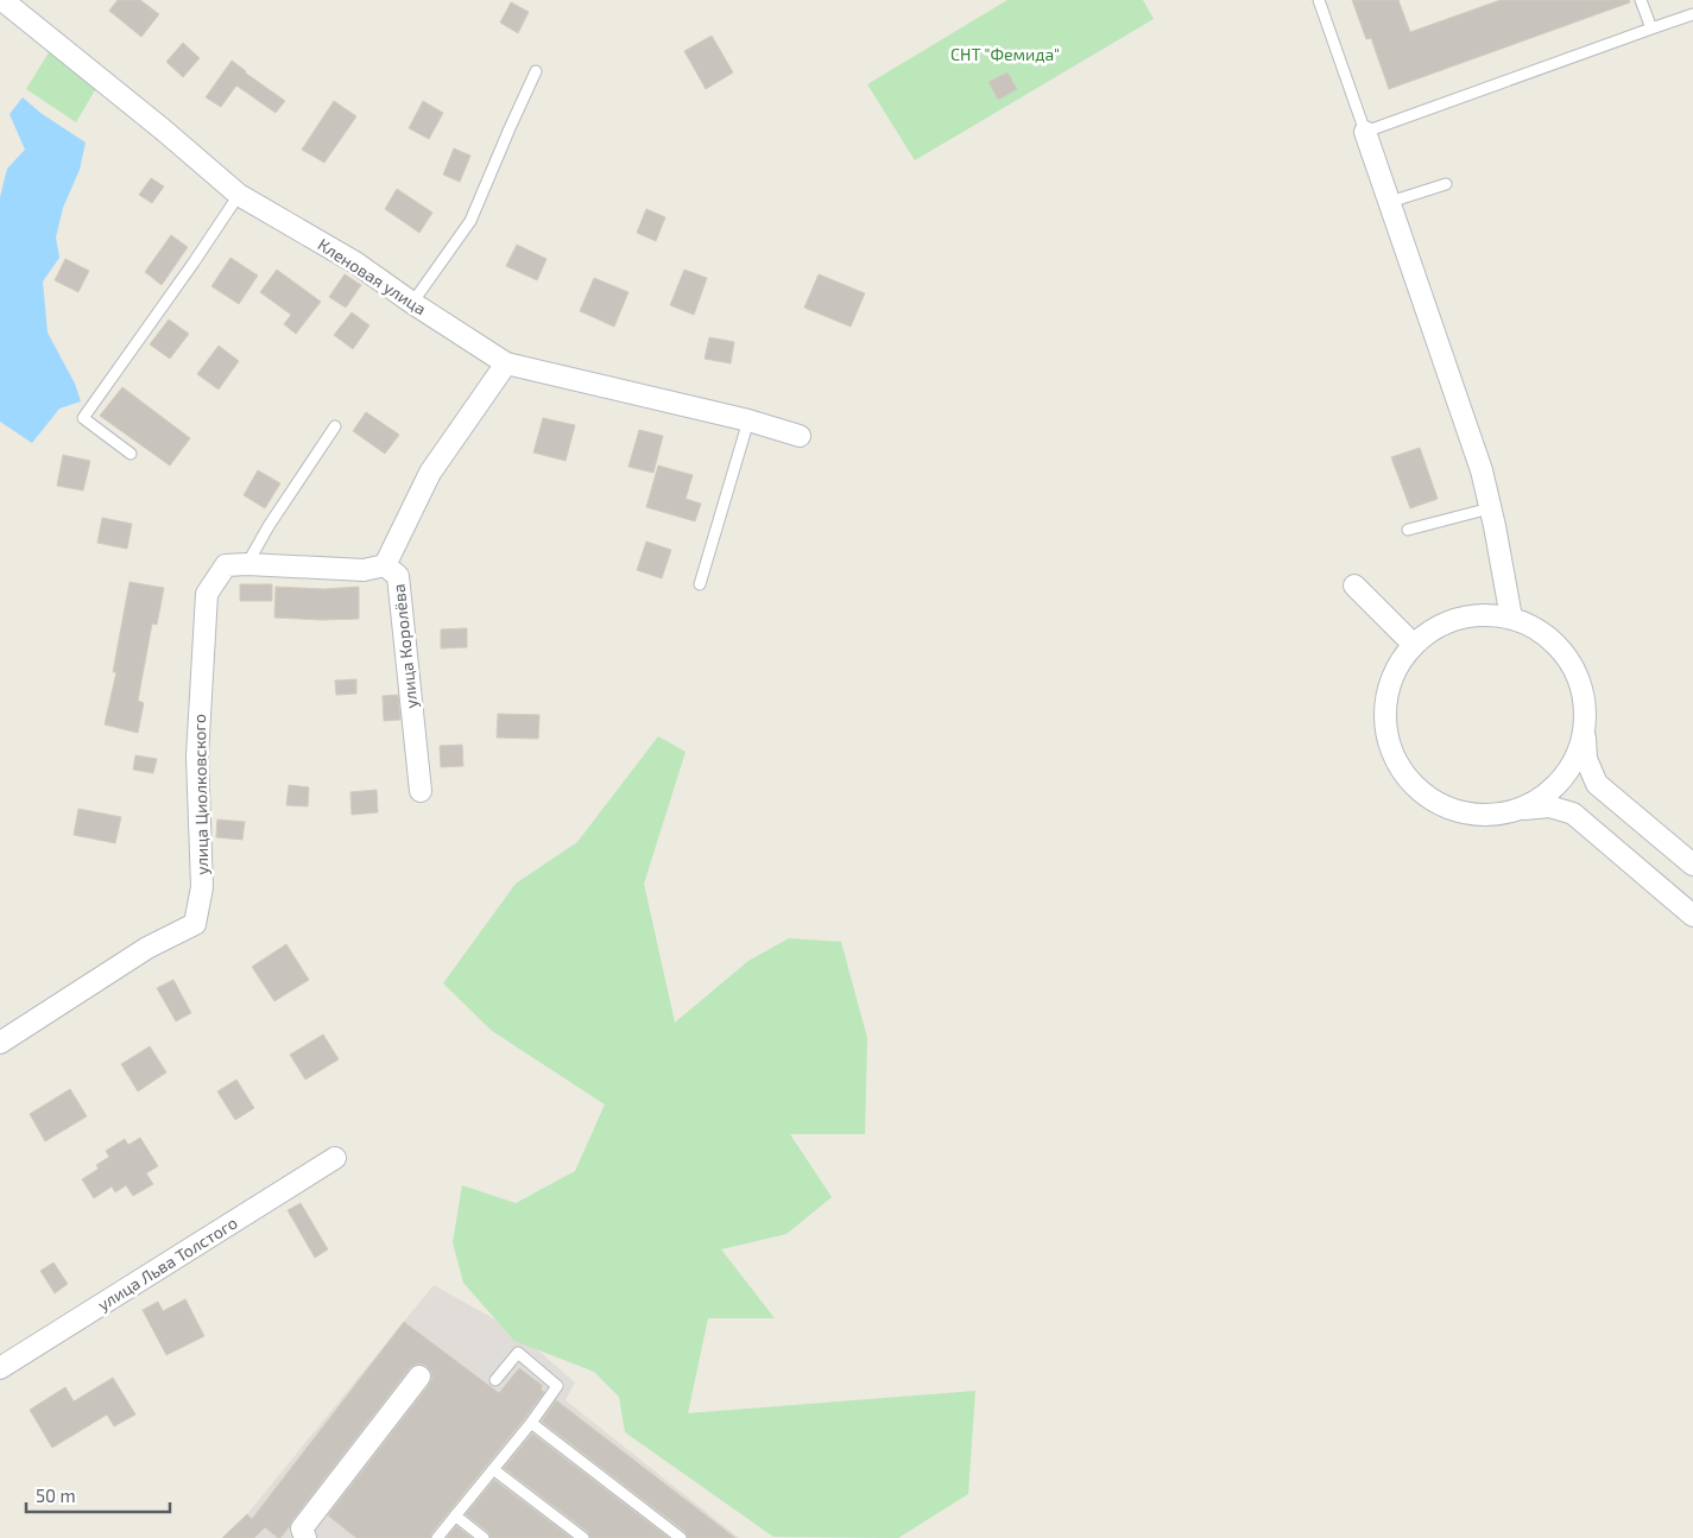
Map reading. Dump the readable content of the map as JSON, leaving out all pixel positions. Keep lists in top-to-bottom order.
{
  "streets": {
    "street": [
      "Кленовая улица",
      "улица Королёва",
      "улица Циолковского",
      "улица Льва Толстого"
    ]
  },
  "crossings": [
    ["Кленовая улица", "улица Королёва"],
    ["улица Королёва", "улица Циолковского"]
  ],
  "parks": ["СНТ \"Фемида\""],
  "scale_bar": "50 m"
}
